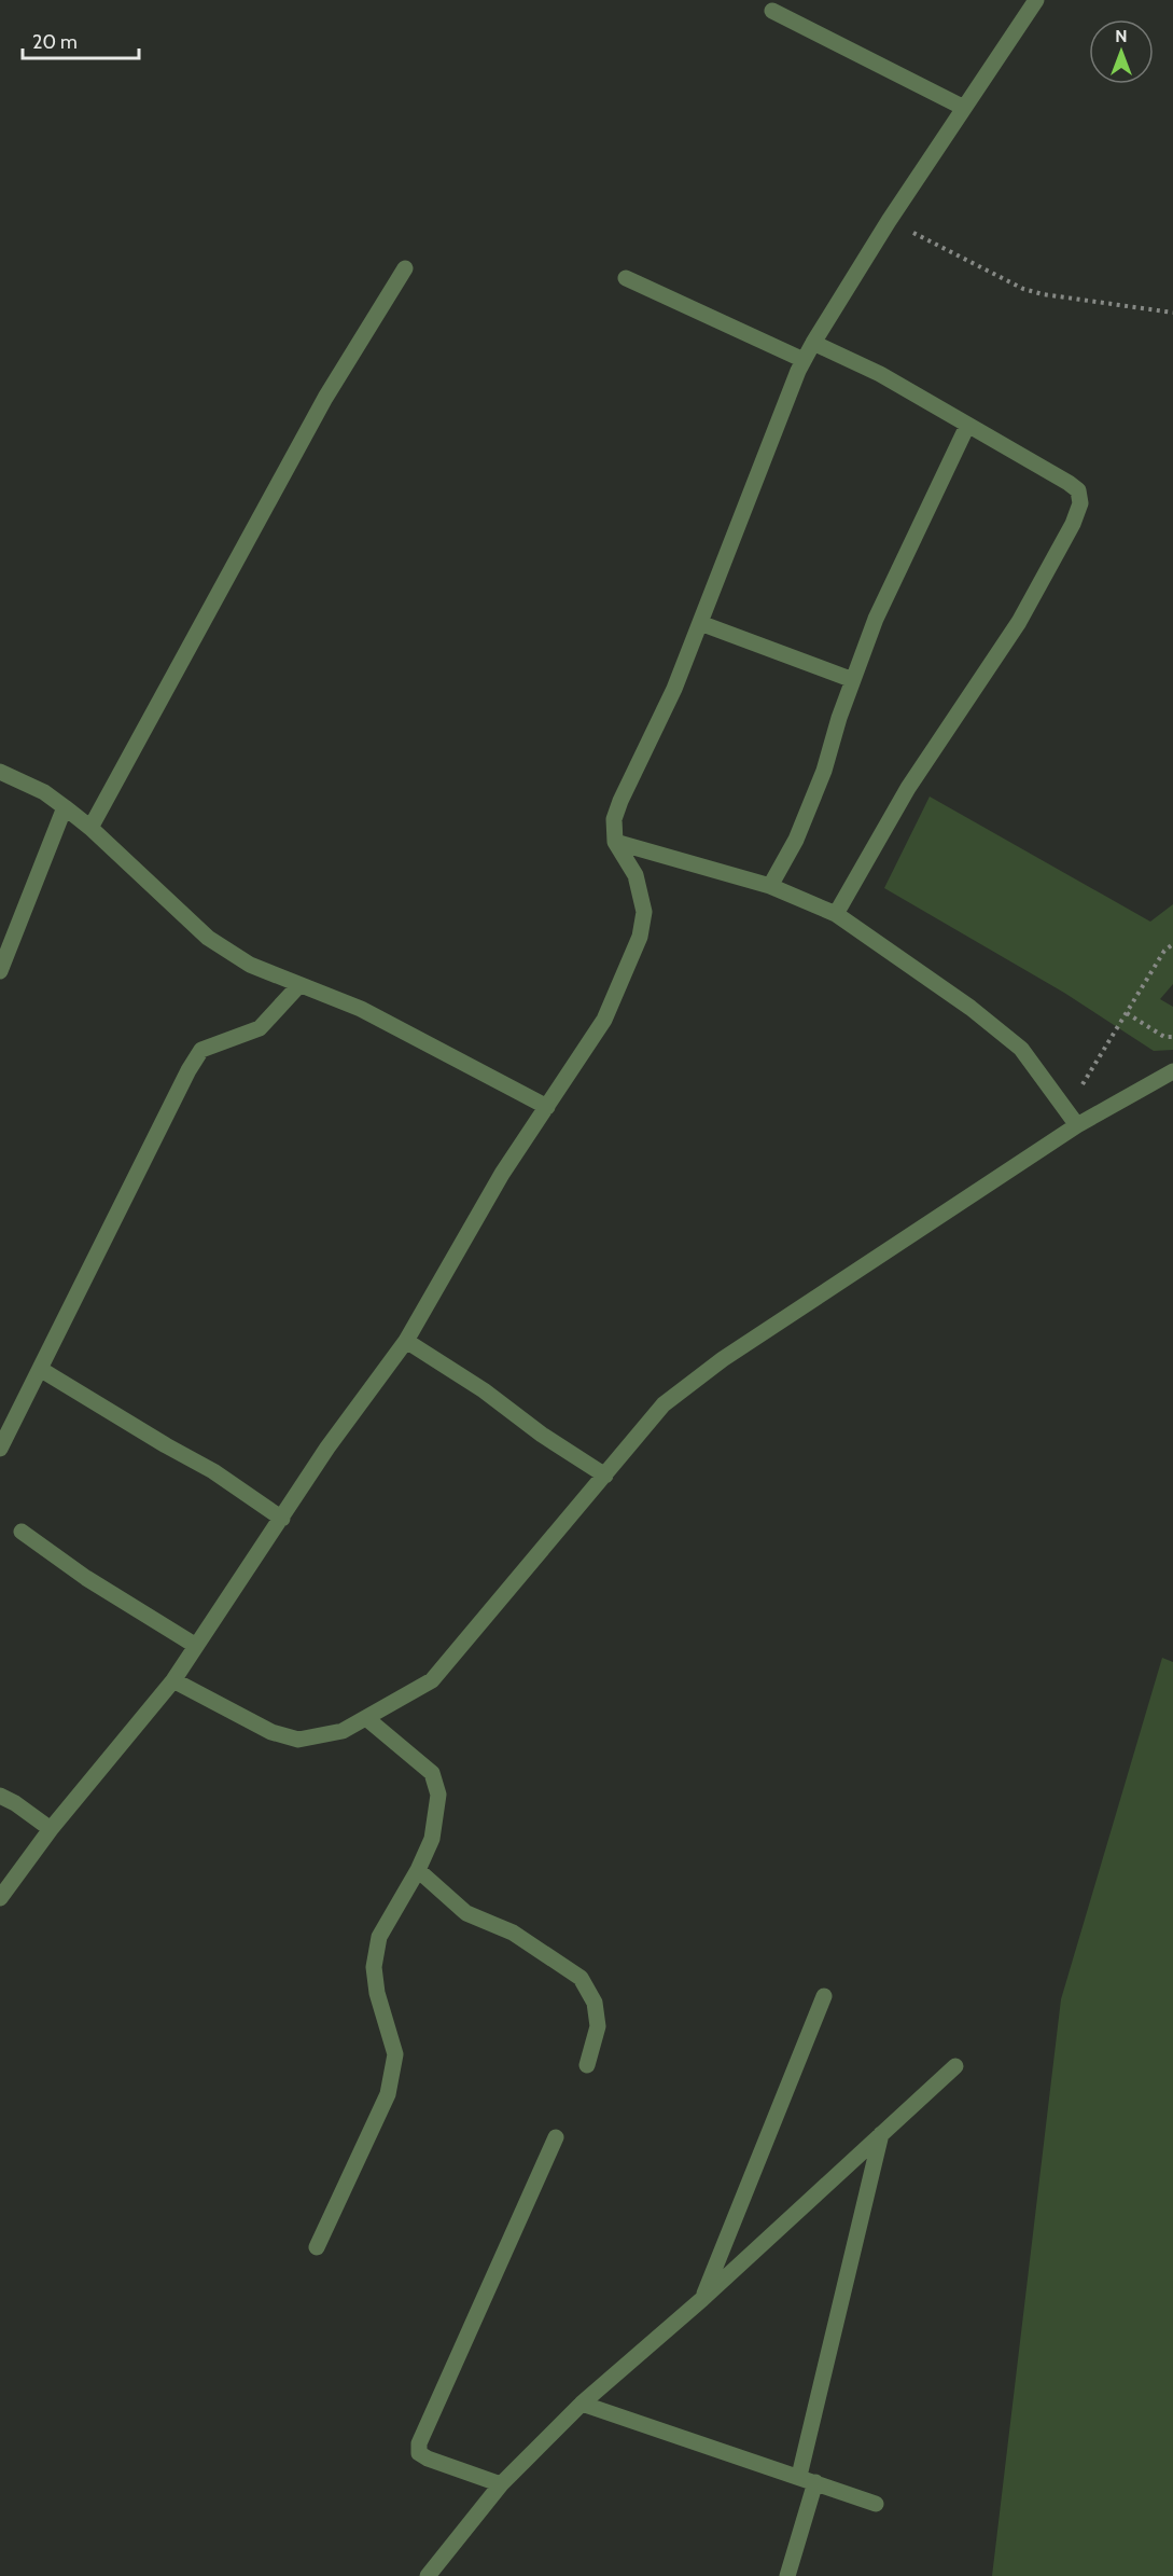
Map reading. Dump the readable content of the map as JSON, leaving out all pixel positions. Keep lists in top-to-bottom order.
{
  "scale_bar": "20 m",
  "north": "top"
}
